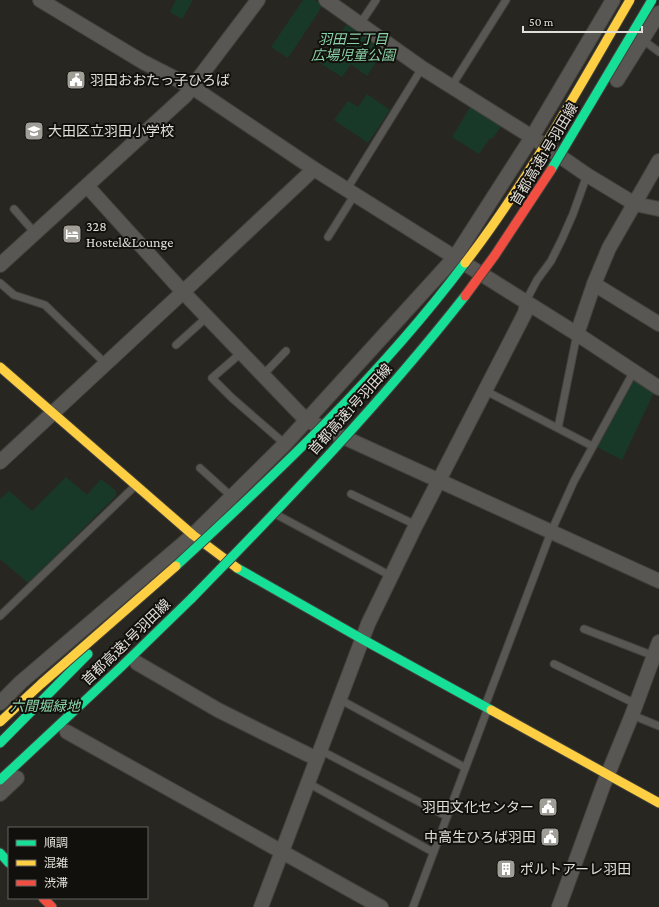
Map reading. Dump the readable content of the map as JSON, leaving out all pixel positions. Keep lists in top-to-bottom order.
{
  "streets": {
    "main road": ["首都高速1号羽田線"]
  },
  "parks": ["羽田三丁目 広場児童公園", "六間堀緑地"],
  "places": {
    "public building": ["羽田おおたっ子ひろば", "羽田文化センター", "中高生ひろば羽田"],
    "school or university": ["大田区立羽田小学校"],
    "hotel": ["328 Hostel&Lounge"],
    "building": ["ポルトアーレ羽田"]
  },
  "legend": ["順調", "混雑", "渋滞"],
  "scale_bar": "50 m"
}
